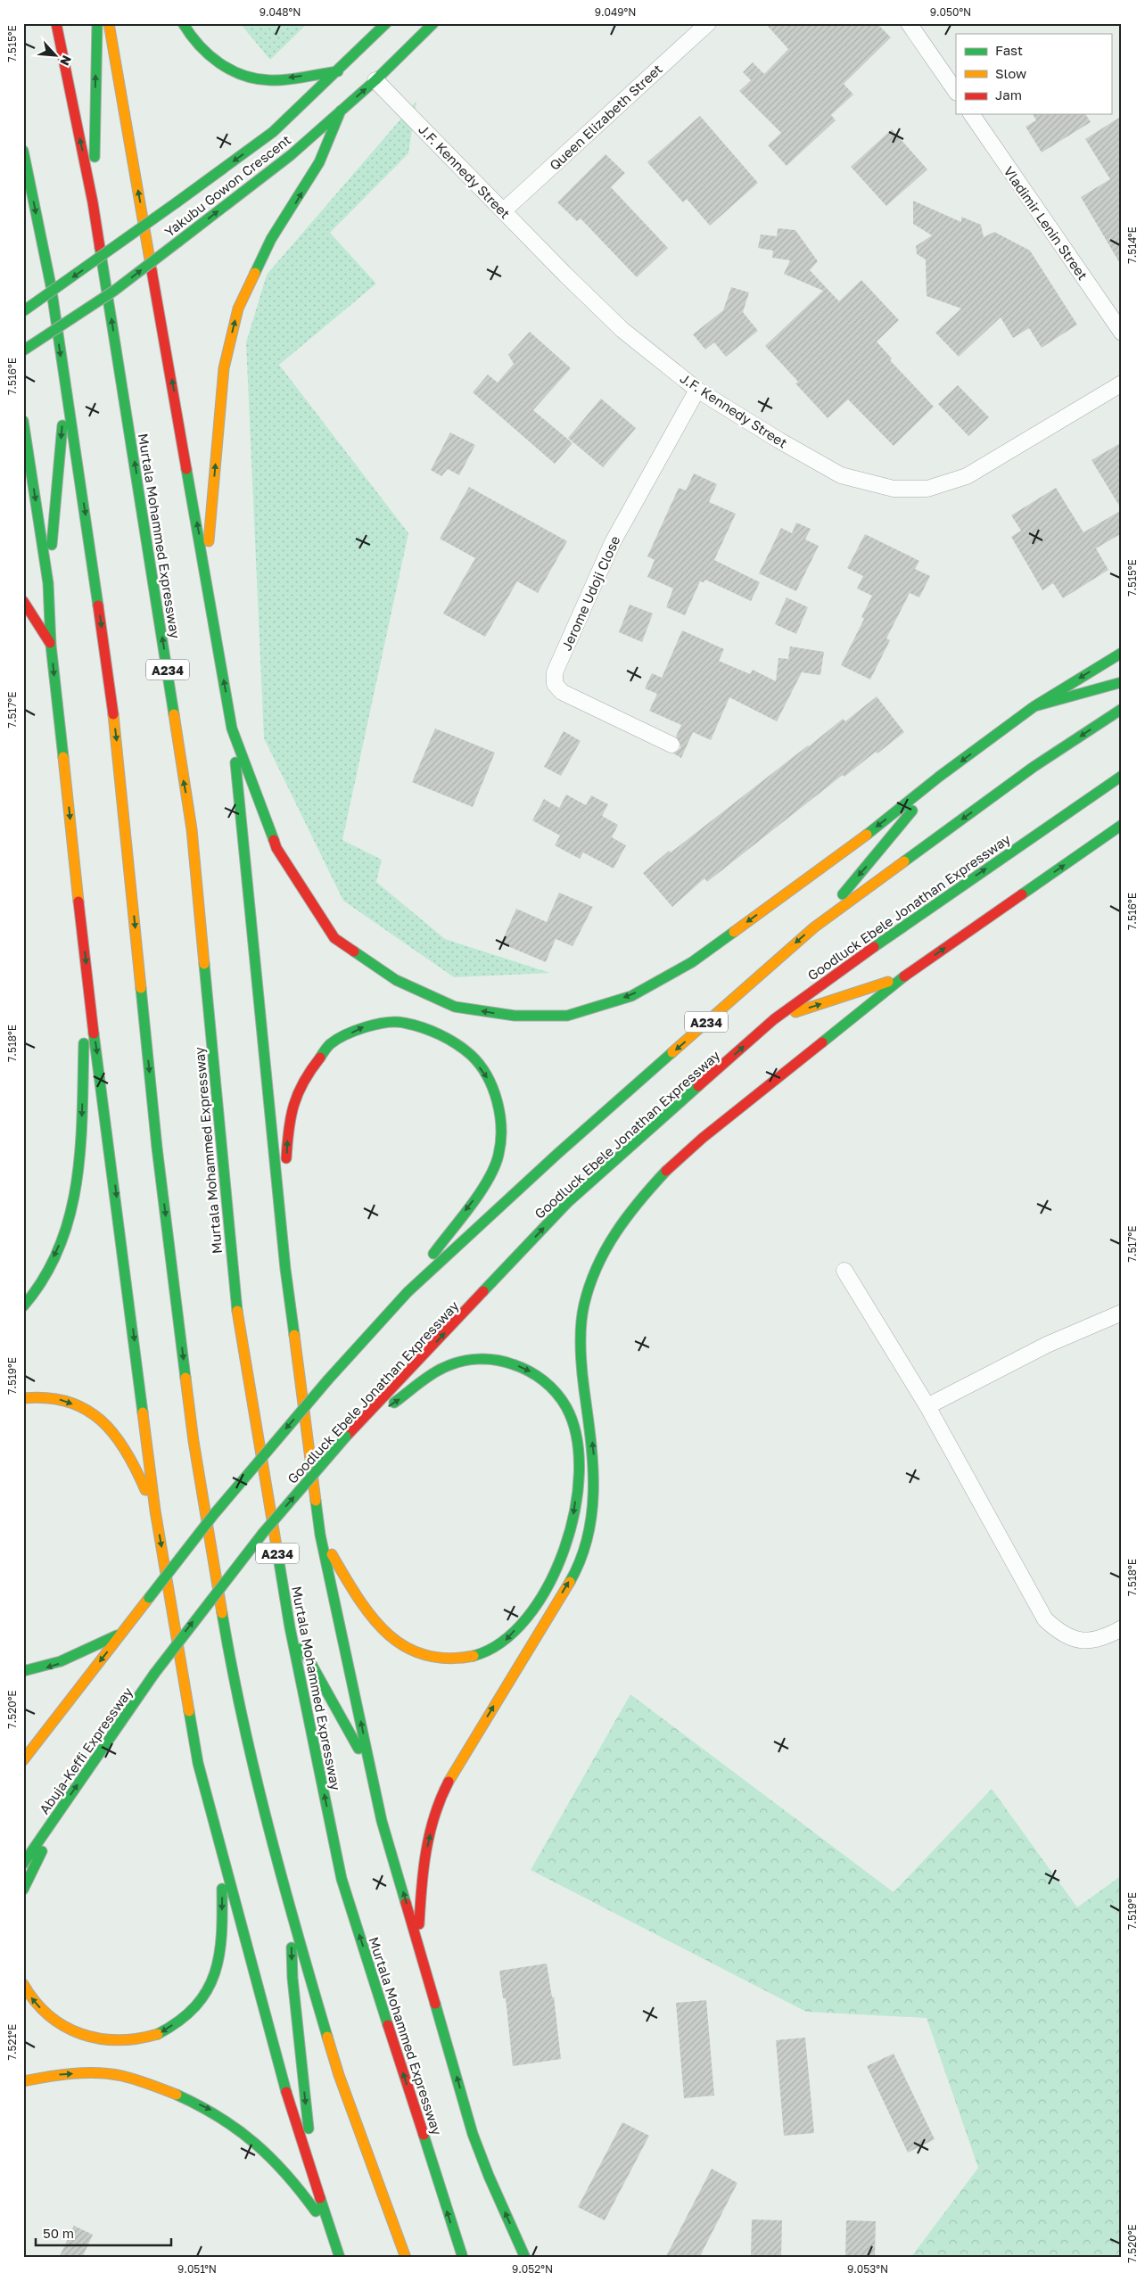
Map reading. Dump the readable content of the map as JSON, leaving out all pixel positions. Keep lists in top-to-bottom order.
{
  "streets": {
    "main road": [
      "Yakubu Gowon Crescent",
      "Murtala Mohammed Expressway",
      "A234",
      "Goodluck Ebele Jonathan Expressway",
      "Abuja-Keffi Expressway"
    ],
    "street": [
      "Queen Elizabeth Street",
      "J.F. Kennedy Street",
      "Vladimir Lenin Street",
      "Jerome Udoji Close"
    ]
  },
  "crossings": [
    ["Queen Elizabeth Street", "J.F. Kennedy Street"],
    ["J.F. Kennedy Street", "Yakubu Gowon Crescent"],
    ["J.F. Kennedy Street", "Jerome Udoji Close"],
    ["Goodluck Ebele Jonathan Expressway", "Abuja-Keffi Expressway"]
  ],
  "legend": ["Fast", "Slow", "Jam"],
  "scale_bar": "50 m",
  "north": "bottom right",
  "coordinates": [
    "9.048°N",
    "9.049°N",
    "9.050°N",
    "7.515°E",
    "7.514°E",
    "7.516°E",
    "7.517°E",
    "7.518°E",
    "7.519°E",
    "7.520°E",
    "7.521°E",
    "9.051°N",
    "9.052°N",
    "9.053°N"
  ]
}
